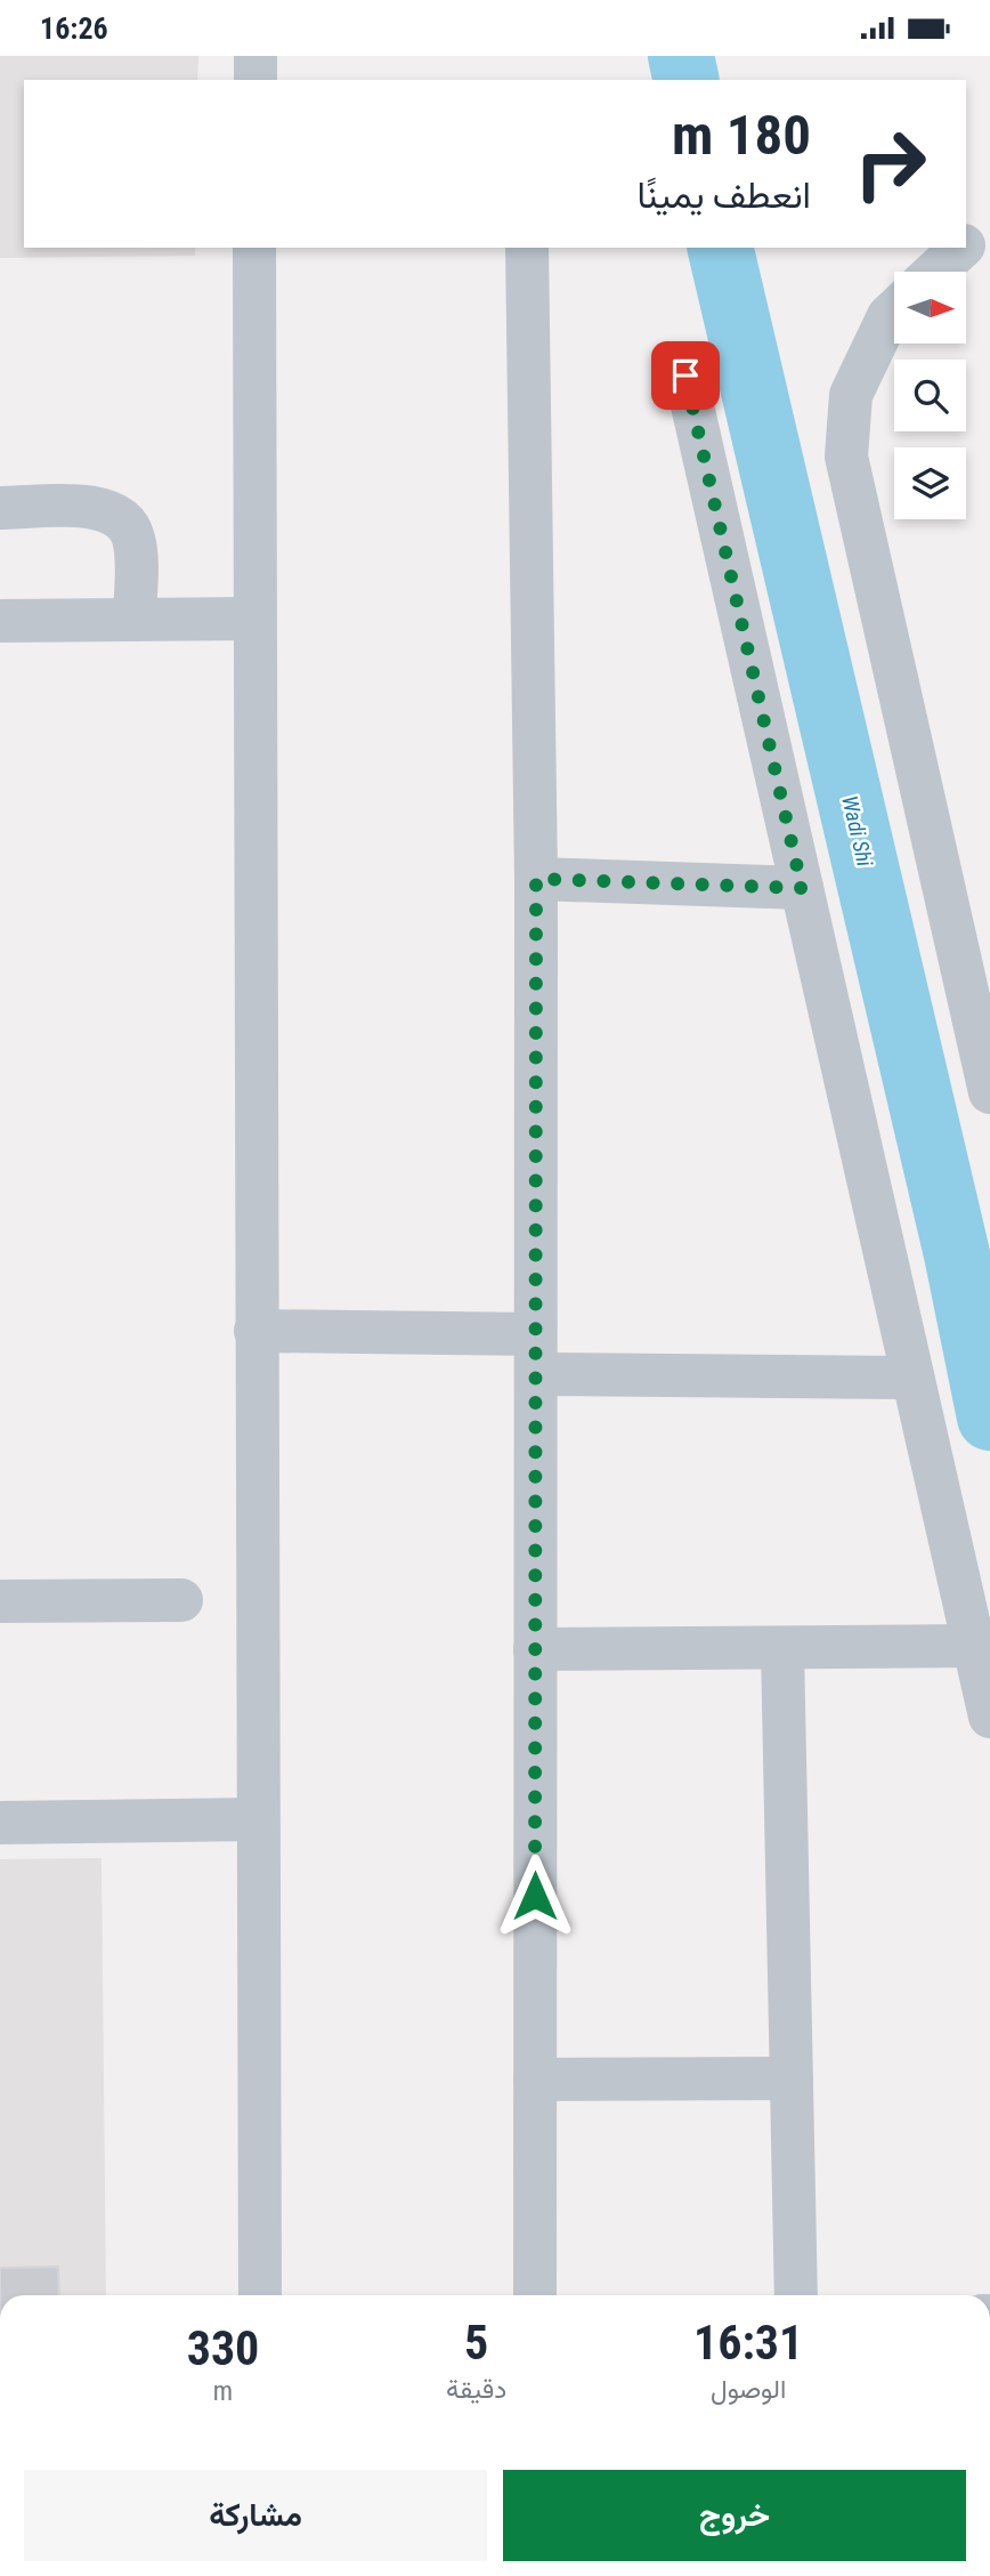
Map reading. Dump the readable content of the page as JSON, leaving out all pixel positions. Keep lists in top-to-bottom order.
{
  "water": ["Wadi Shi"],
  "north": "right",
  "page": {
    "status": "16:26",
    "turn": ["180 m", "انعطف يمينًا"],
    "eta": [
      "16:31",
      "الوصول",
      "5",
      "دقيقة",
      "330",
      "m"
    ],
    "buttons": ["خروج", "مشاركة"]
  }
}
